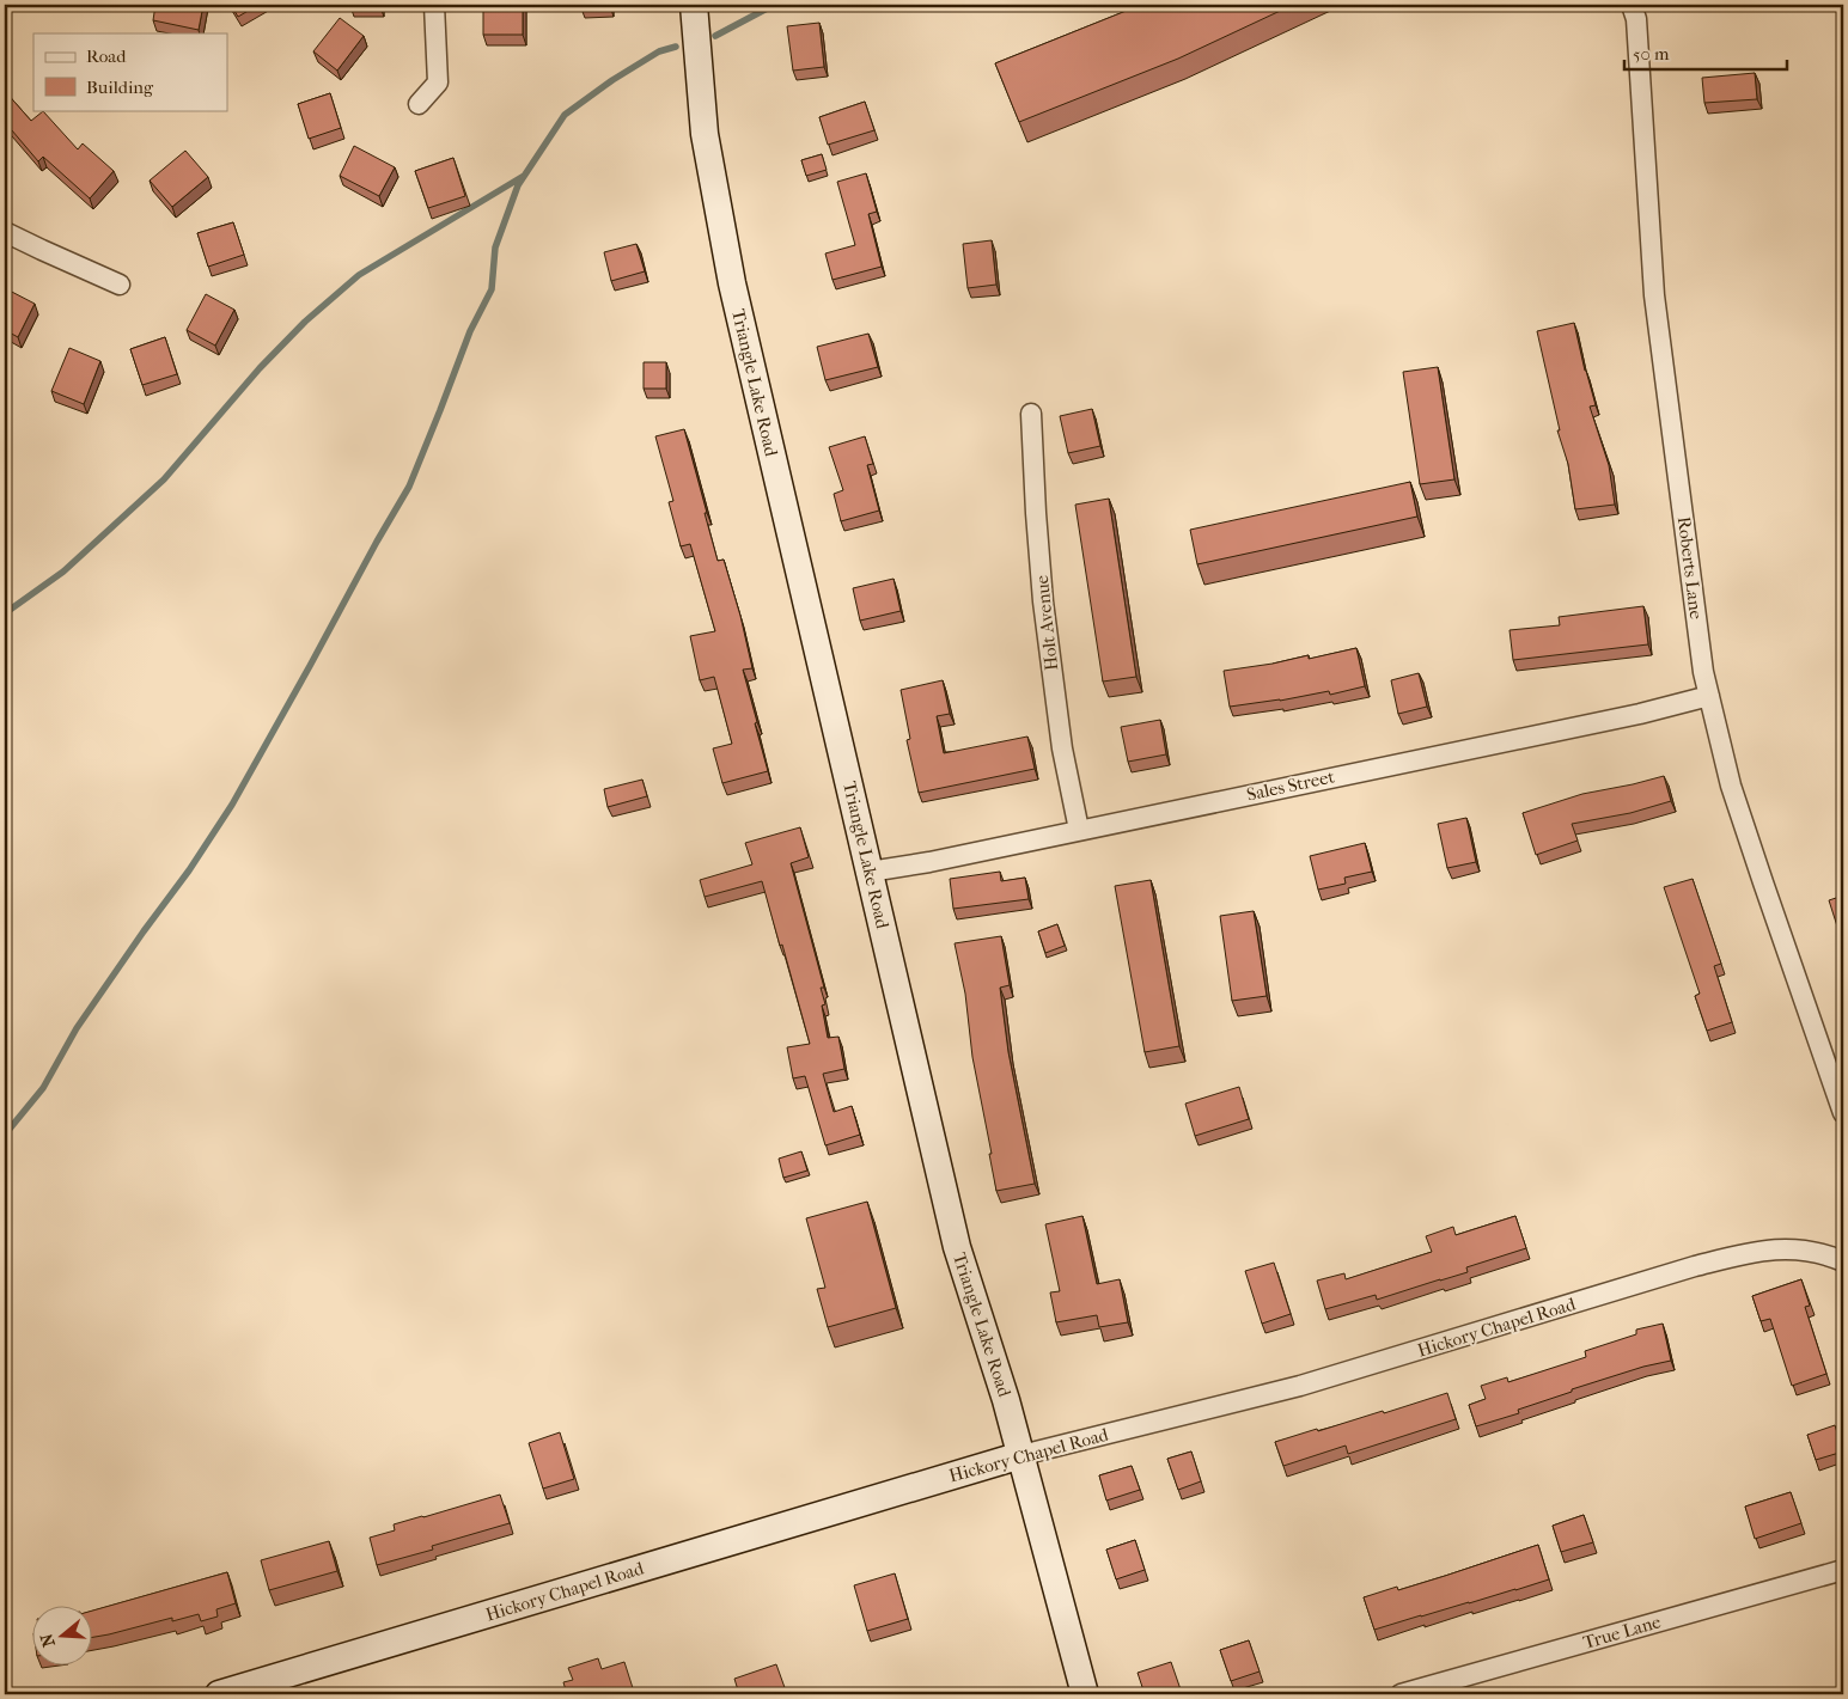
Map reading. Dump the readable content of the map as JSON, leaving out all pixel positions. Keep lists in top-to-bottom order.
{
  "streets": {
    "street": [
      "Triangle Lake Road",
      "Roberts Lane",
      "Holt Avenue",
      "Sales Street",
      "Hickory Chapel Road",
      "True Lane"
    ]
  },
  "crossings": [
    ["Triangle Lake Road", "Sales Street"],
    ["Triangle Lake Road", "Hickory Chapel Road"],
    ["Roberts Lane", "Sales Street"],
    ["Holt Avenue", "Sales Street"]
  ],
  "legend": ["Road", "Building"],
  "scale_bar": "50 m",
  "north": "left"
}
